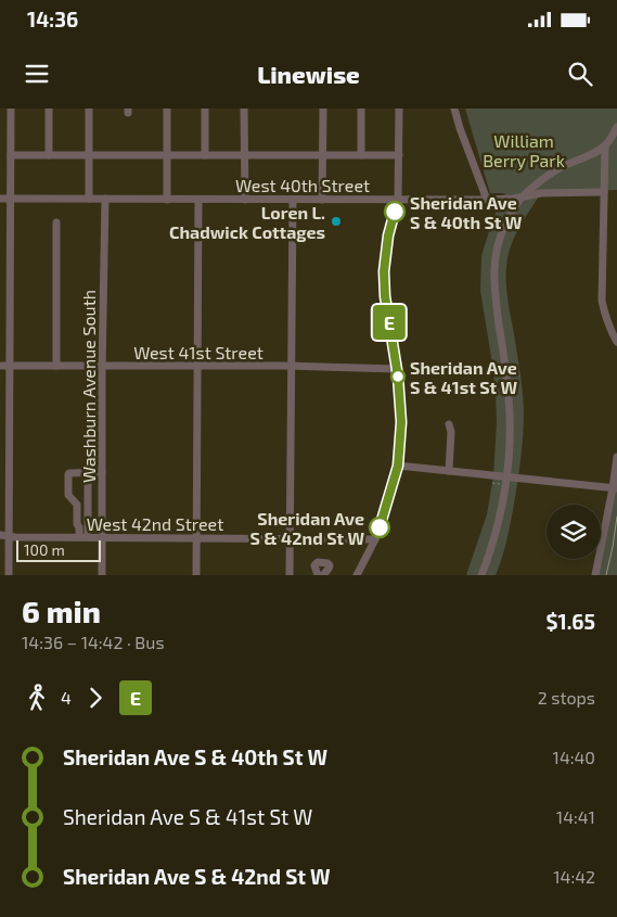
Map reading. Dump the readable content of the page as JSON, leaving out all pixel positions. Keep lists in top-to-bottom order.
{
  "streets": {
    "street": [
      "West 40th Street",
      "West 41st Street",
      "Washburn Avenue South",
      "West 42nd Street"
    ]
  },
  "crossings": [
    ["West 40th Street", "Washburn Avenue South"],
    ["West 41st Street", "Washburn Avenue South"],
    ["Washburn Avenue South", "West 42nd Street"]
  ],
  "parks": ["William Berry Park"],
  "places": [
    "Sheridan Ave S & 40th St W",
    "Loren L. Chadwick Cottages",
    "Sheridan Ave S & 41st St W",
    "Sheridan Ave S & 42nd St W"
  ],
  "lines": ["bus line E"],
  "scale_bar": "100 m",
  "page": {
    "status": "14:36",
    "header": "Linewise",
    "on_map": "E",
    "scale": "100 m",
    "heading": ["6 min", "14:36 – 14:42 · Bus", "$1.65"],
    "legs": ["4", "E", "2 stops"],
    "list": [
      {
        "name": "Sheridan Ave S & 40th St W",
        "value": "14:40"
      },
      {
        "name": "Sheridan Ave S & 41st St W",
        "value": "14:41"
      },
      {
        "name": "Sheridan Ave S & 42nd St W",
        "value": "14:42"
      }
    ]
  }
}
